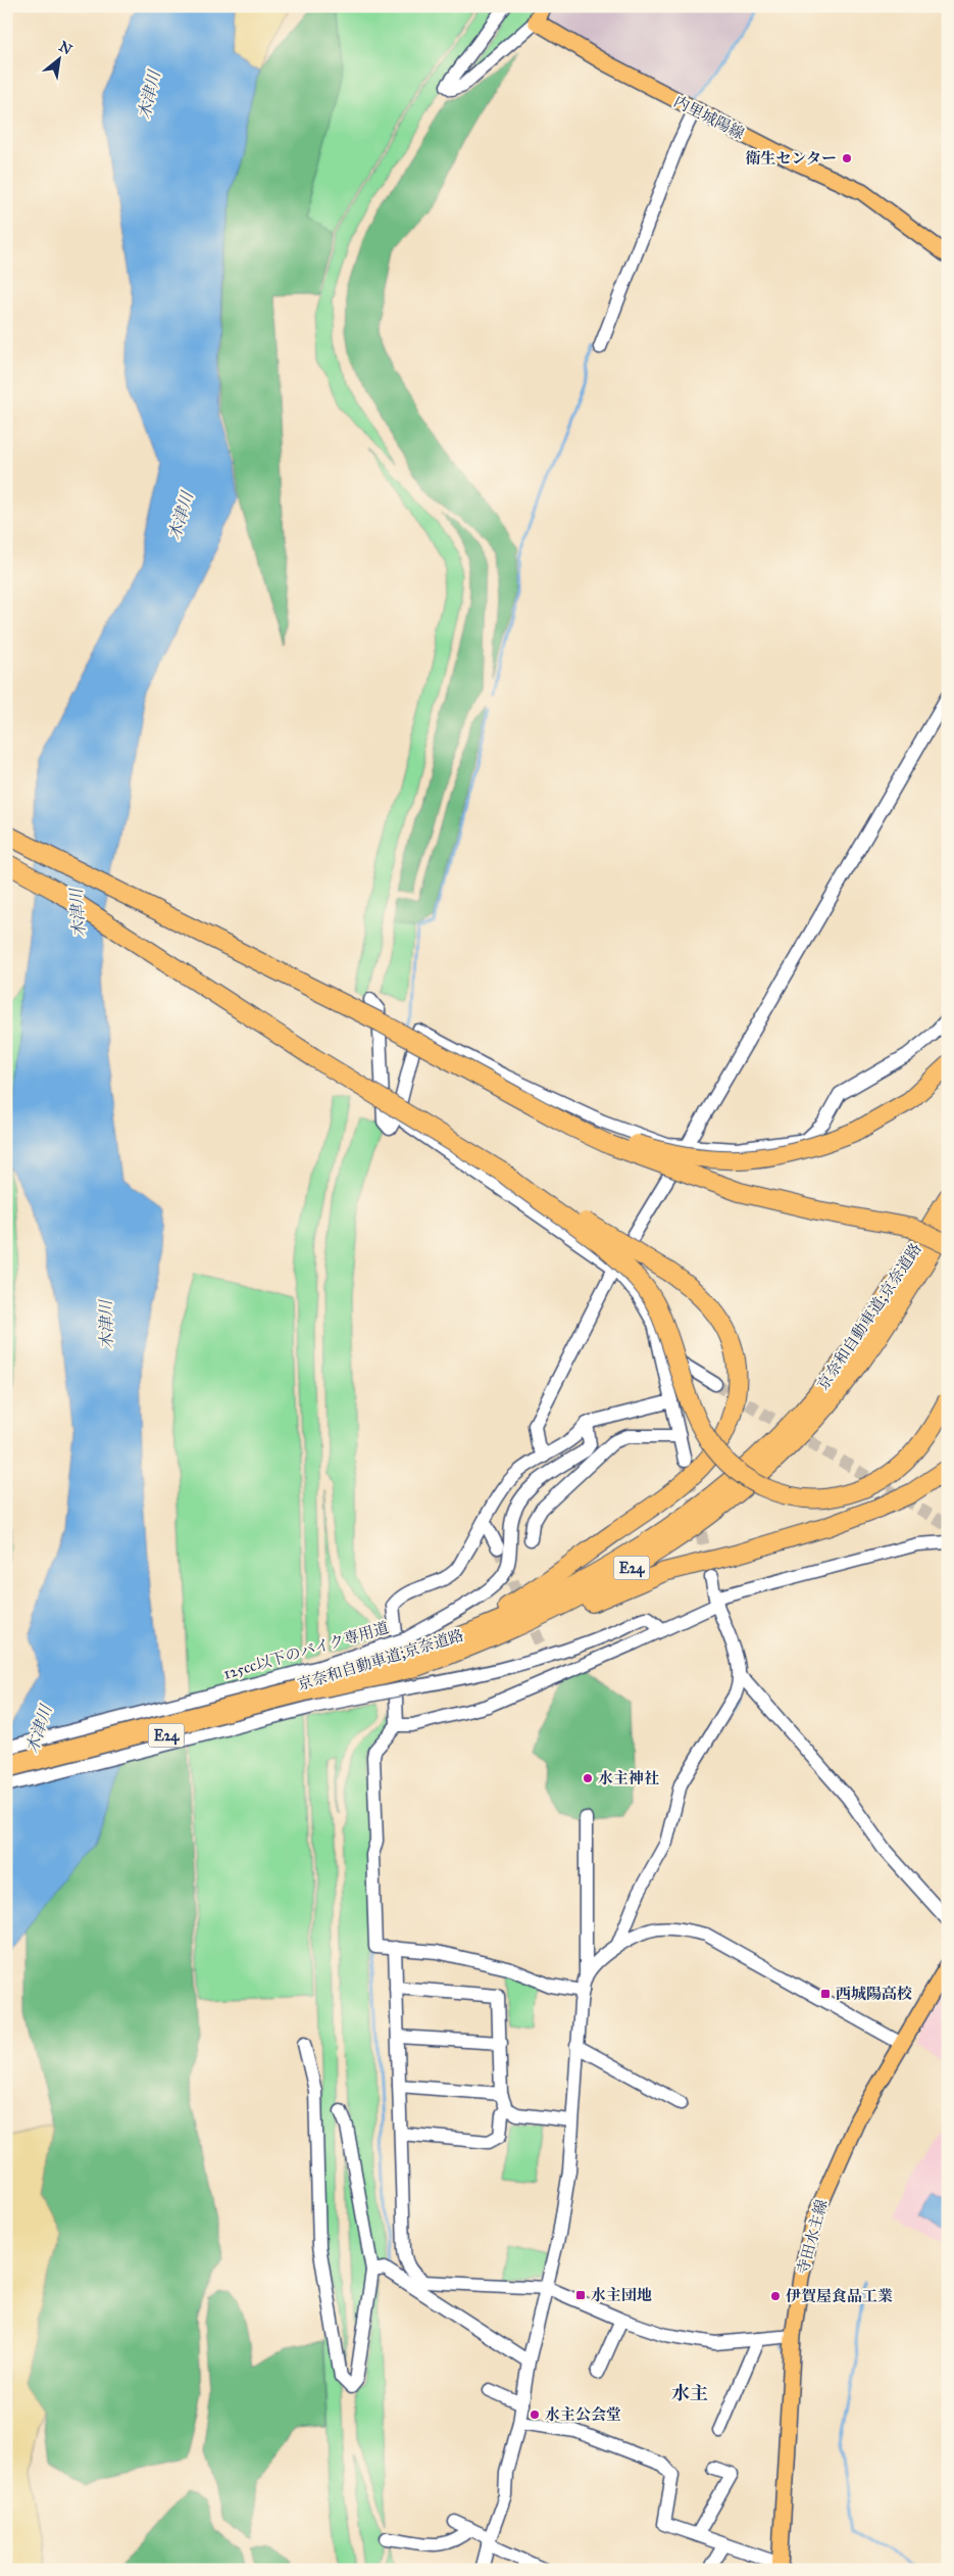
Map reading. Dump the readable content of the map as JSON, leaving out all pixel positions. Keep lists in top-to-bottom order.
{
  "streets": {
    "highway": ["京奈和自動車道;京奈道路", "E24"],
    "main road": ["内里城陽線", "寺田水主線"],
    "street": ["125cc以下のバイク専用道"]
  },
  "crossings": [
    ["京奈和自動車道;京奈道路", "125cc以下のバイク専用道"]
  ],
  "districts": ["水主"],
  "water": ["木津川"],
  "places": {
    "other": [
      "衛生センター",
      "水主神社",
      "伊賀屋食品工業",
      "水主公会堂"
    ],
    "transit": ["西城陽高校", "水主団地"]
  },
  "north": "top right"
}
